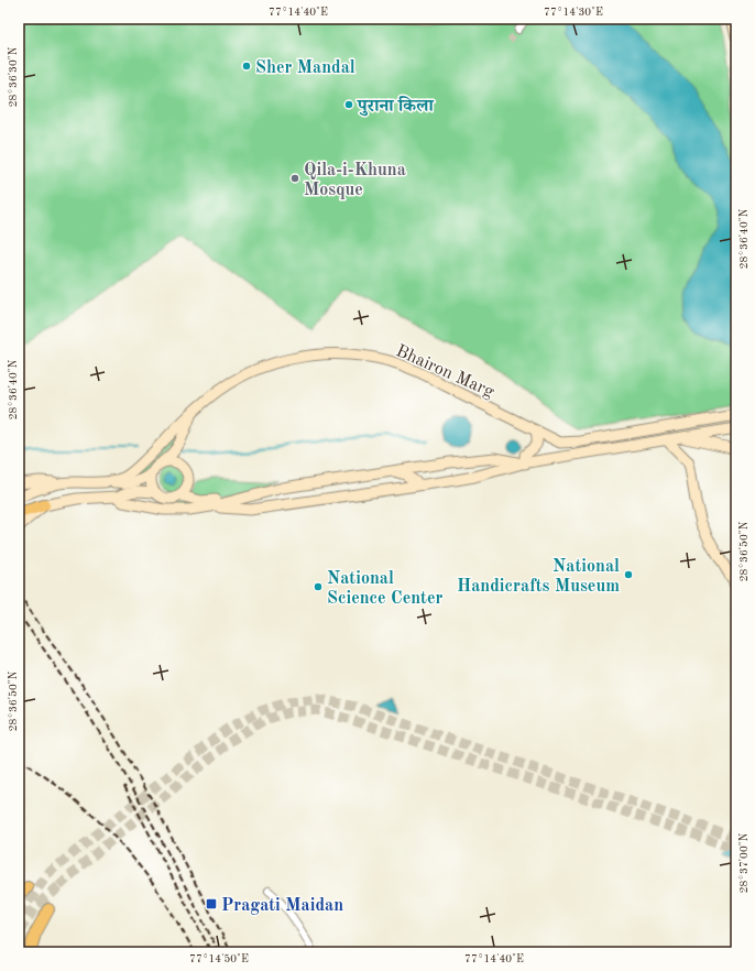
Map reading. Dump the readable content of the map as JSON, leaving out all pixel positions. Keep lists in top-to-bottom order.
{
  "streets": {
    "main road": ["Bhairon Marg"]
  },
  "places": {
    "other": [
      "Sher Mandal",
      "पुराना किला",
      "Qila-i-Khuna Mosque",
      "National Handicrafts Museum",
      "National Science Center"
    ],
    "transit": ["Pragati Maidan"]
  },
  "coordinates": [
    "77°14'40\"E",
    "77°14'30\"E",
    "28°36'30\"N",
    "28°36'40\"N",
    "28°36'50\"N",
    "28°37'00\"N",
    "77°14'50\"E"
  ]
}
